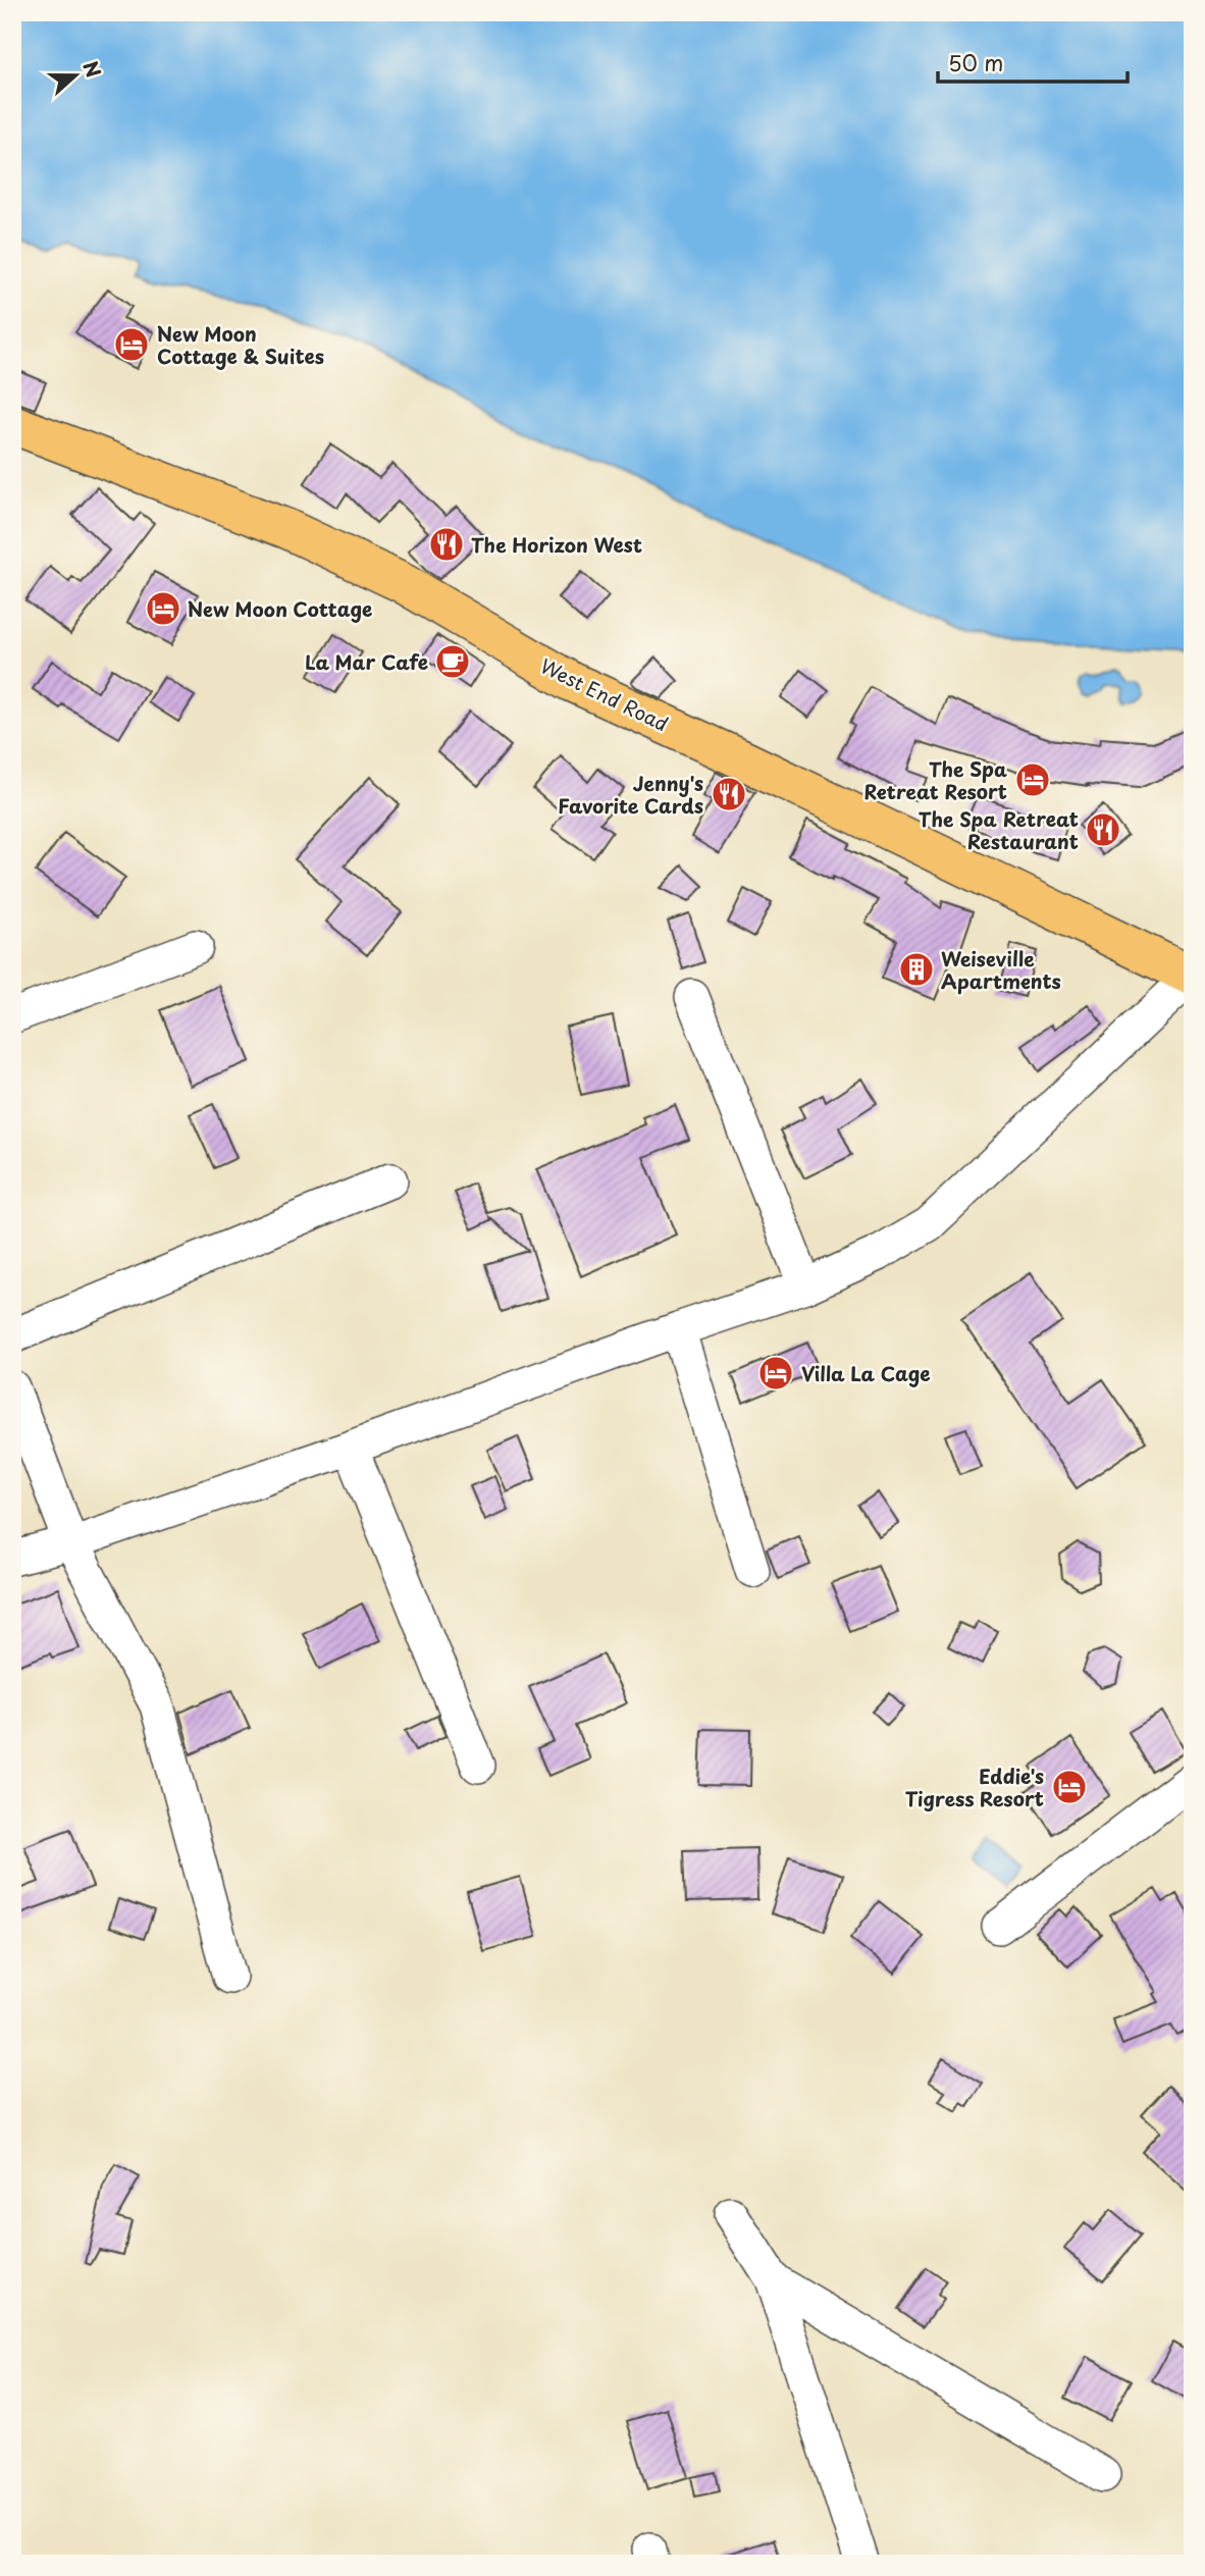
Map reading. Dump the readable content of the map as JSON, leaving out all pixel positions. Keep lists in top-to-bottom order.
{
  "streets": {
    "main road": ["West End Road"]
  },
  "places": {
    "hotel": [
      "New Moon Cottage & Suites",
      "New Moon Cottage",
      "The Spa Retreat Resort",
      "Villa La Cage",
      "Eddie's Tigress Resort"
    ],
    "restaurant": ["The Horizon West", "Jenny's Favorite Cards", "The Spa Retreat Restaurant"],
    "cafe": ["La Mar Cafe"],
    "building": ["Weiseville Apartments"]
  },
  "scale_bar": "50 m",
  "north": "right"
}
